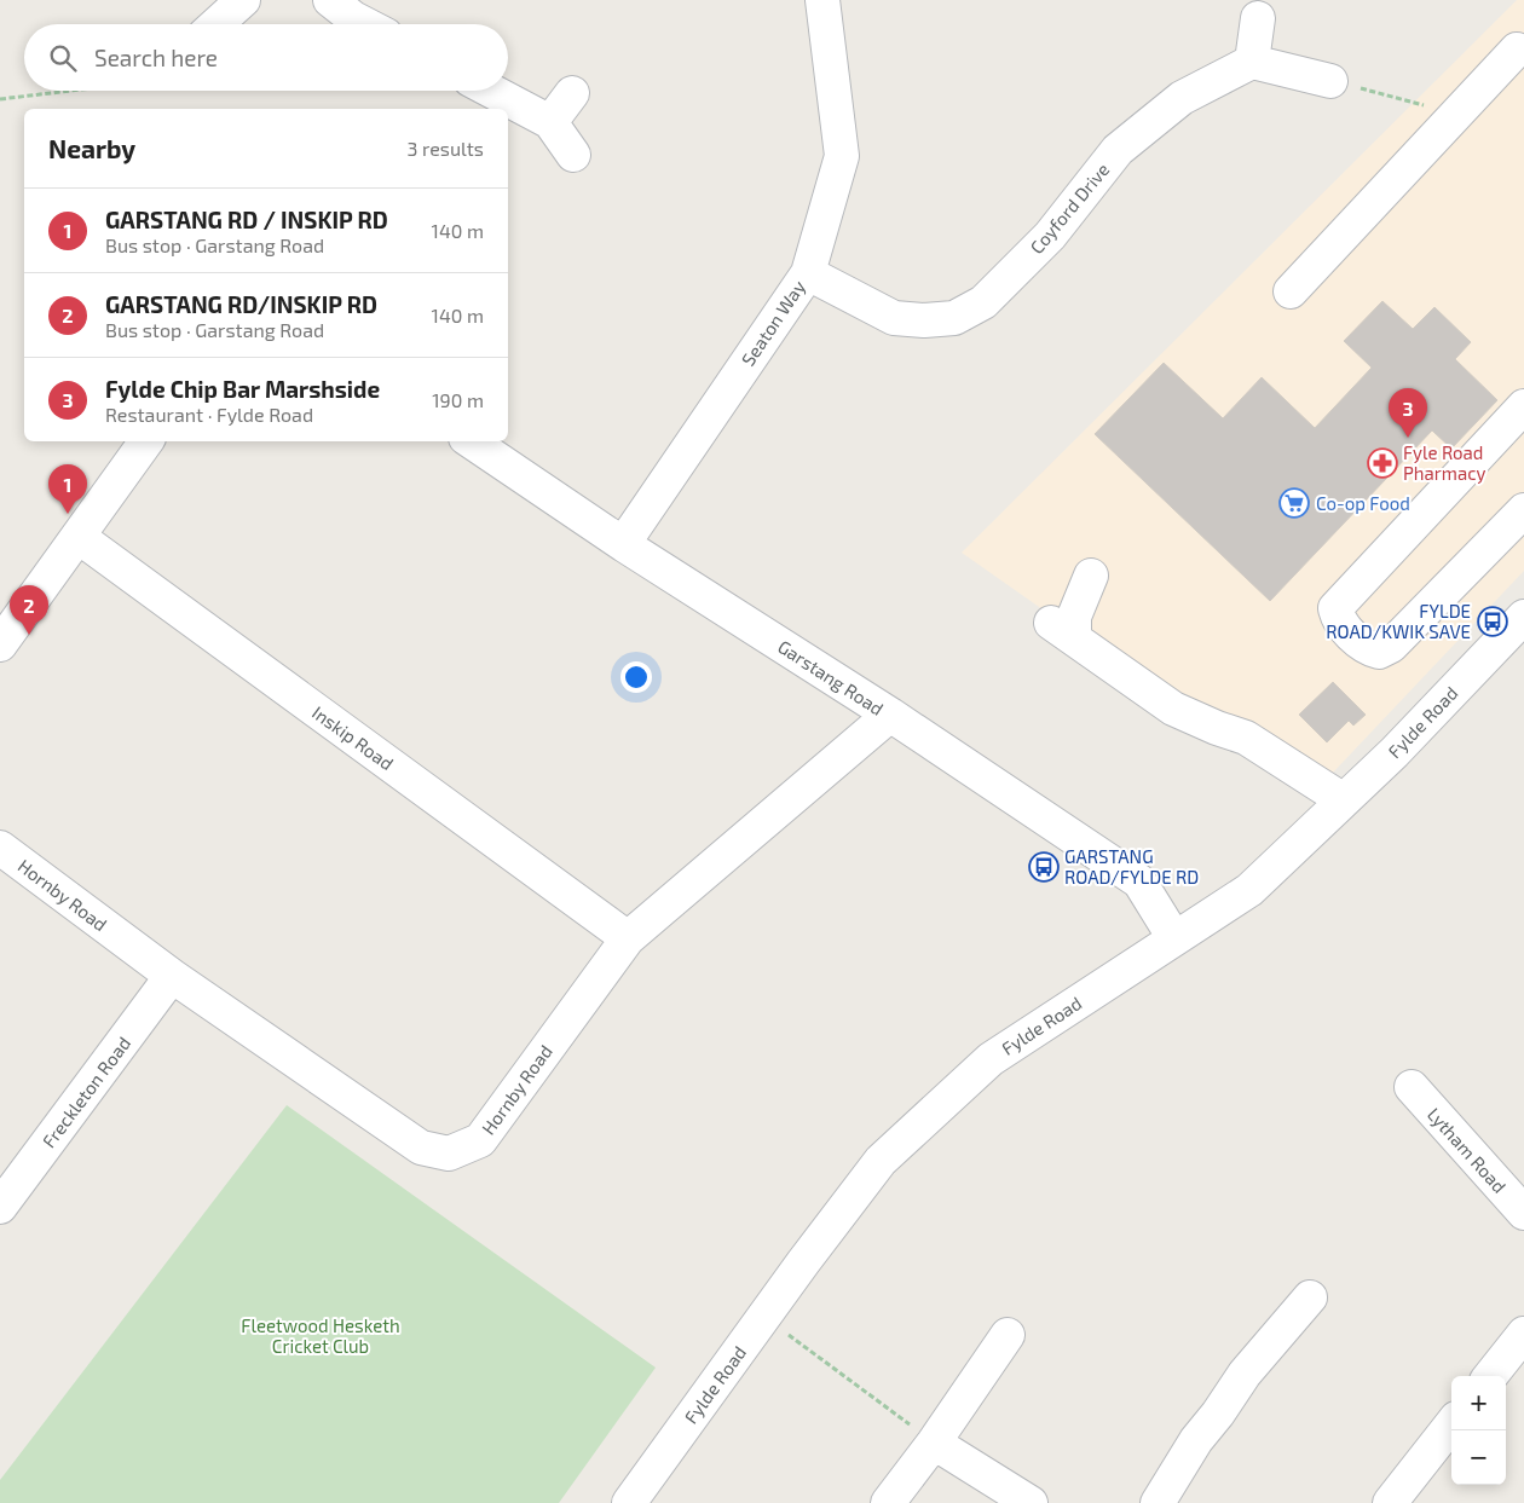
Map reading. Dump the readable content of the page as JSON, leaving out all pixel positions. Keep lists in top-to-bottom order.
{
  "streets": {
    "street": [
      "Coyford Drive",
      "Seaton Way",
      "Garstang Road",
      "Fylde Road",
      "Inskip Road",
      "Hornby Road",
      "Freckleton Road",
      "Lytham Road"
    ]
  },
  "crossings": [
    ["Coyford Drive", "Seaton Way"],
    ["Seaton Way", "Garstang Road"],
    ["Garstang Road", "Fylde Road"],
    ["Garstang Road", "Hornby Road"],
    ["Inskip Road", "Hornby Road"],
    ["Hornby Road", "Freckleton Road"]
  ],
  "parks": ["Fleetwood Hesketh Cricket Club"],
  "places": {
    "pharmacy": ["Fyle Road Pharmacy"],
    "supermarket": ["Co-op Food"],
    "bus stop": ["FYLDE ROAD/KWIK SAVE", "GARSTANG ROAD/FYLDE RD"]
  },
  "page": {
    "search": "Search here",
    "heading": ["Nearby", "3 results"],
    "list": [
      {
        "mark": "1",
        "name": "GARSTANG RD / INSKIP RD",
        "note": "Bus stop · Garstang Road",
        "value": "140 m"
      },
      {
        "mark": "2",
        "name": "GARSTANG RD/INSKIP RD",
        "note": "Bus stop · Garstang Road",
        "value": "140 m"
      },
      {
        "mark": "3",
        "name": "Fylde Chip Bar Marshside",
        "note": "Restaurant · Fylde Road",
        "value": "190 m"
      }
    ],
    "pins": ["3", "1", "2"],
    "map_buttons": ["+", "−"]
  }
}
